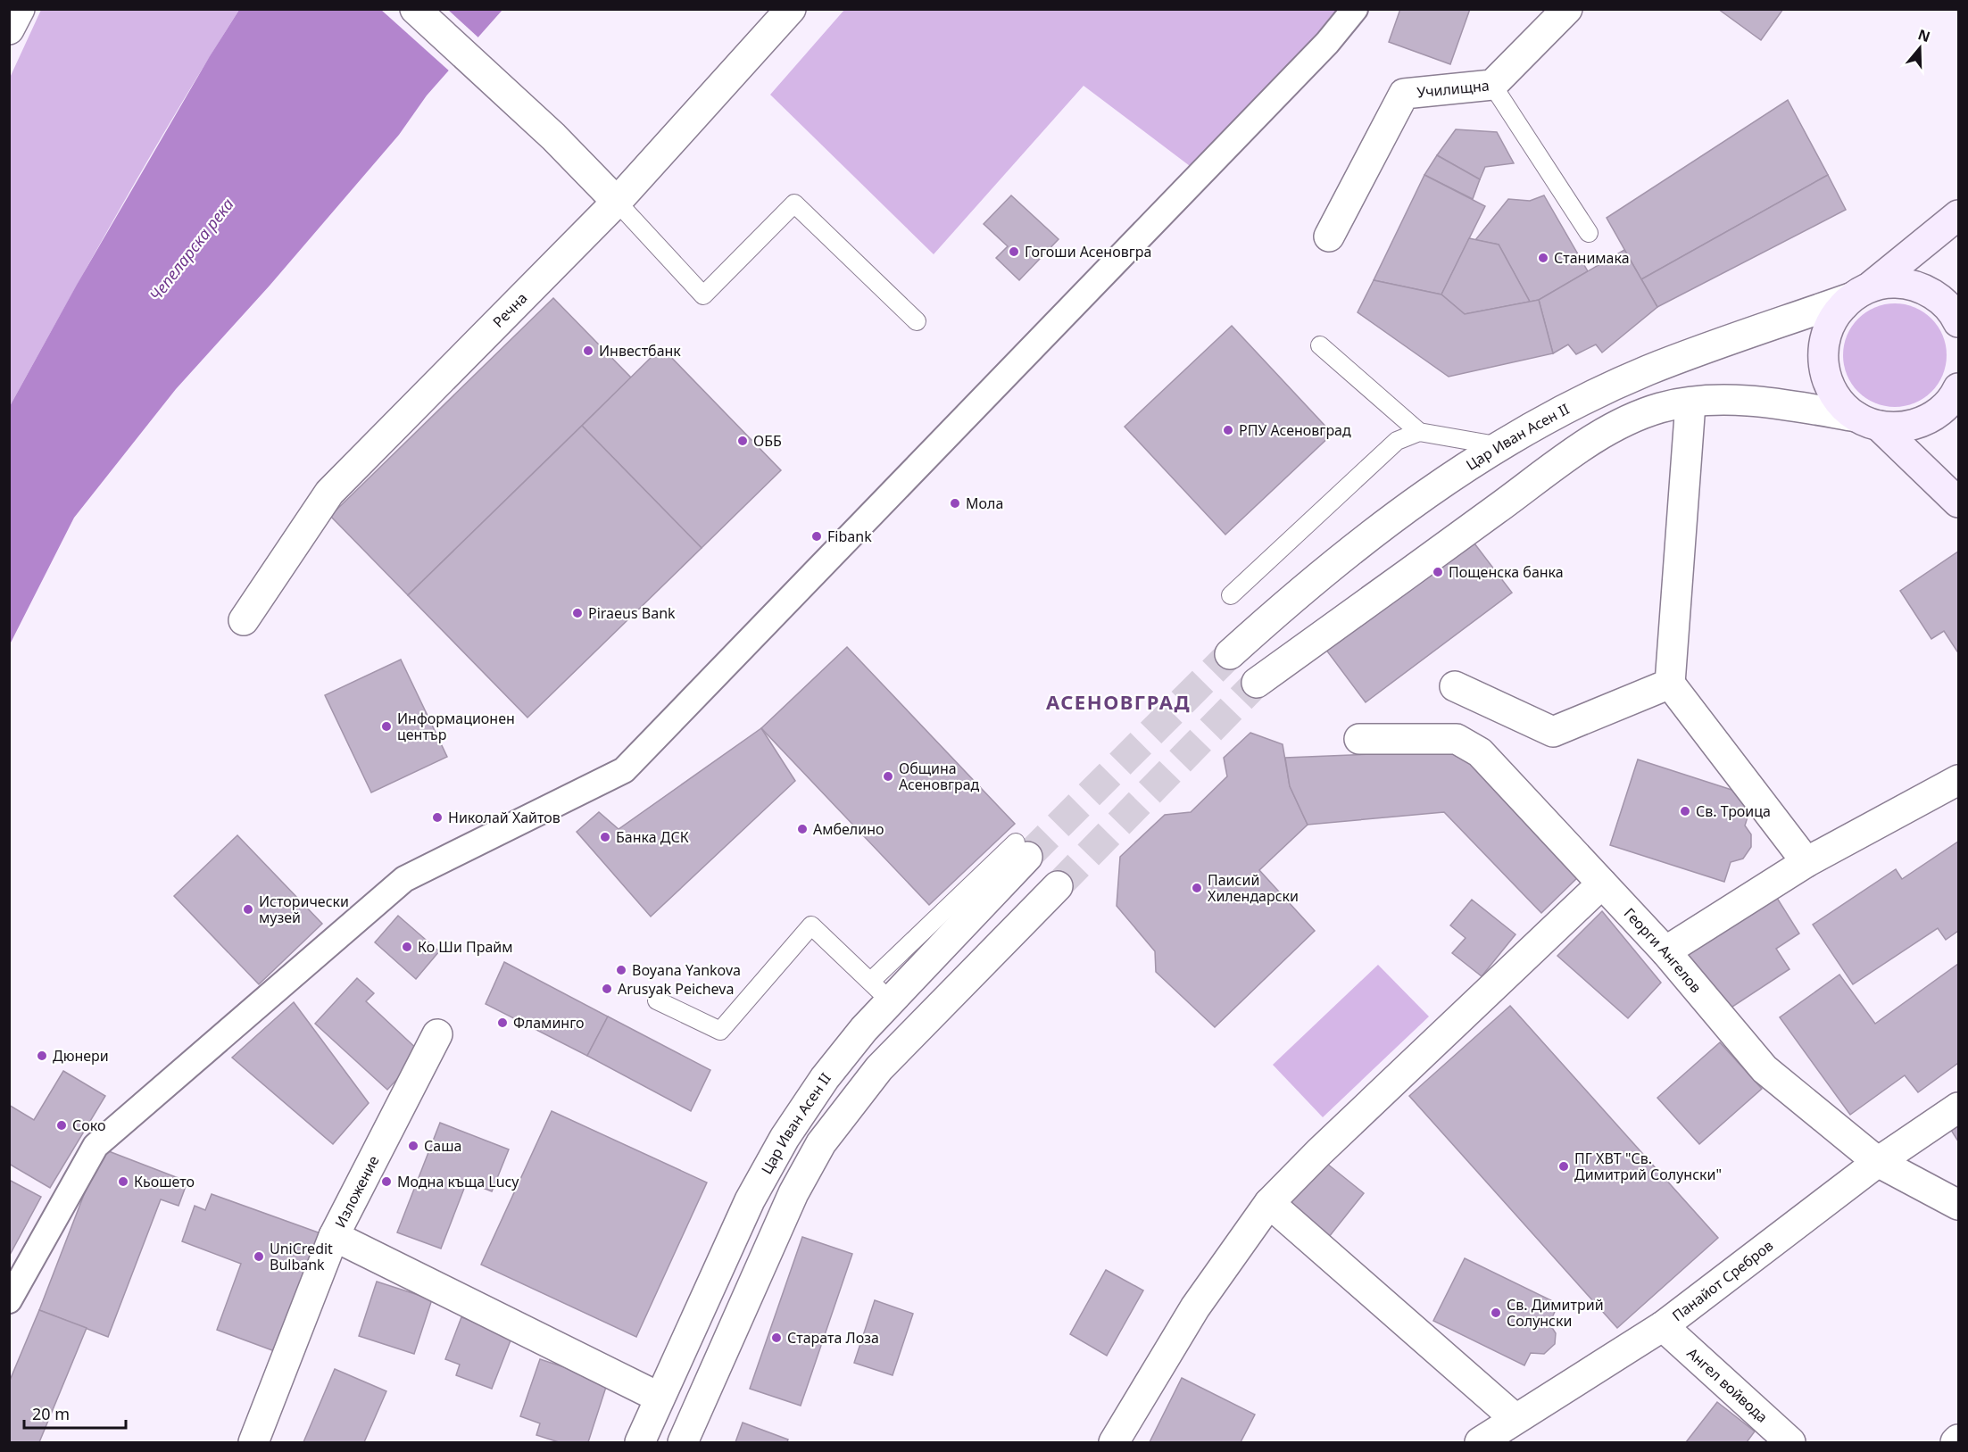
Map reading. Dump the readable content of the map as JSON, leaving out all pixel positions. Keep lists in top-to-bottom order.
{
  "streets": {
    "street": [
      "Училищна",
      "Речна",
      "Цар Иван Асен II",
      "Георги Ангелов",
      "Изложение",
      "Панайот Сребров",
      "Ангел войвода"
    ]
  },
  "crossings": [
    ["Георги Ангелов", "Панайот Сребров"],
    ["Панайот Сребров", "Ангел войвода"]
  ],
  "districts": ["АСЕНОВГРАД"],
  "water": ["Чепеларска река"],
  "places": [
    "Гогоши Асеновгра",
    "Станимака",
    "Инвестбанк",
    "РПУ Асеновград",
    "ОББ",
    "Мола",
    "Fibank",
    "Пощенска банка",
    "Piraeus Bank",
    "Информационен център",
    "Община Асеновград",
    "Св. Троица",
    "Николай Хайтов",
    "Амбелино",
    "Банка ДСК",
    "Паисий Хилендарски",
    "Исторически музей",
    "Ко Ши Прайм",
    "Boyana Yankova",
    "Arusyak Peicheva",
    "Фламинго",
    "Дюнери",
    "Соко",
    "Саша",
    "ПГ ХВТ \"Св. Димитрий Солунски\"",
    "Кьошето",
    "Модна къща Lucy",
    "UniCredit Bulbank",
    "Св. Димитрий Солунски",
    "Старата Лоза"
  ],
  "scale_bar": "20 m",
  "north": "top"
}
